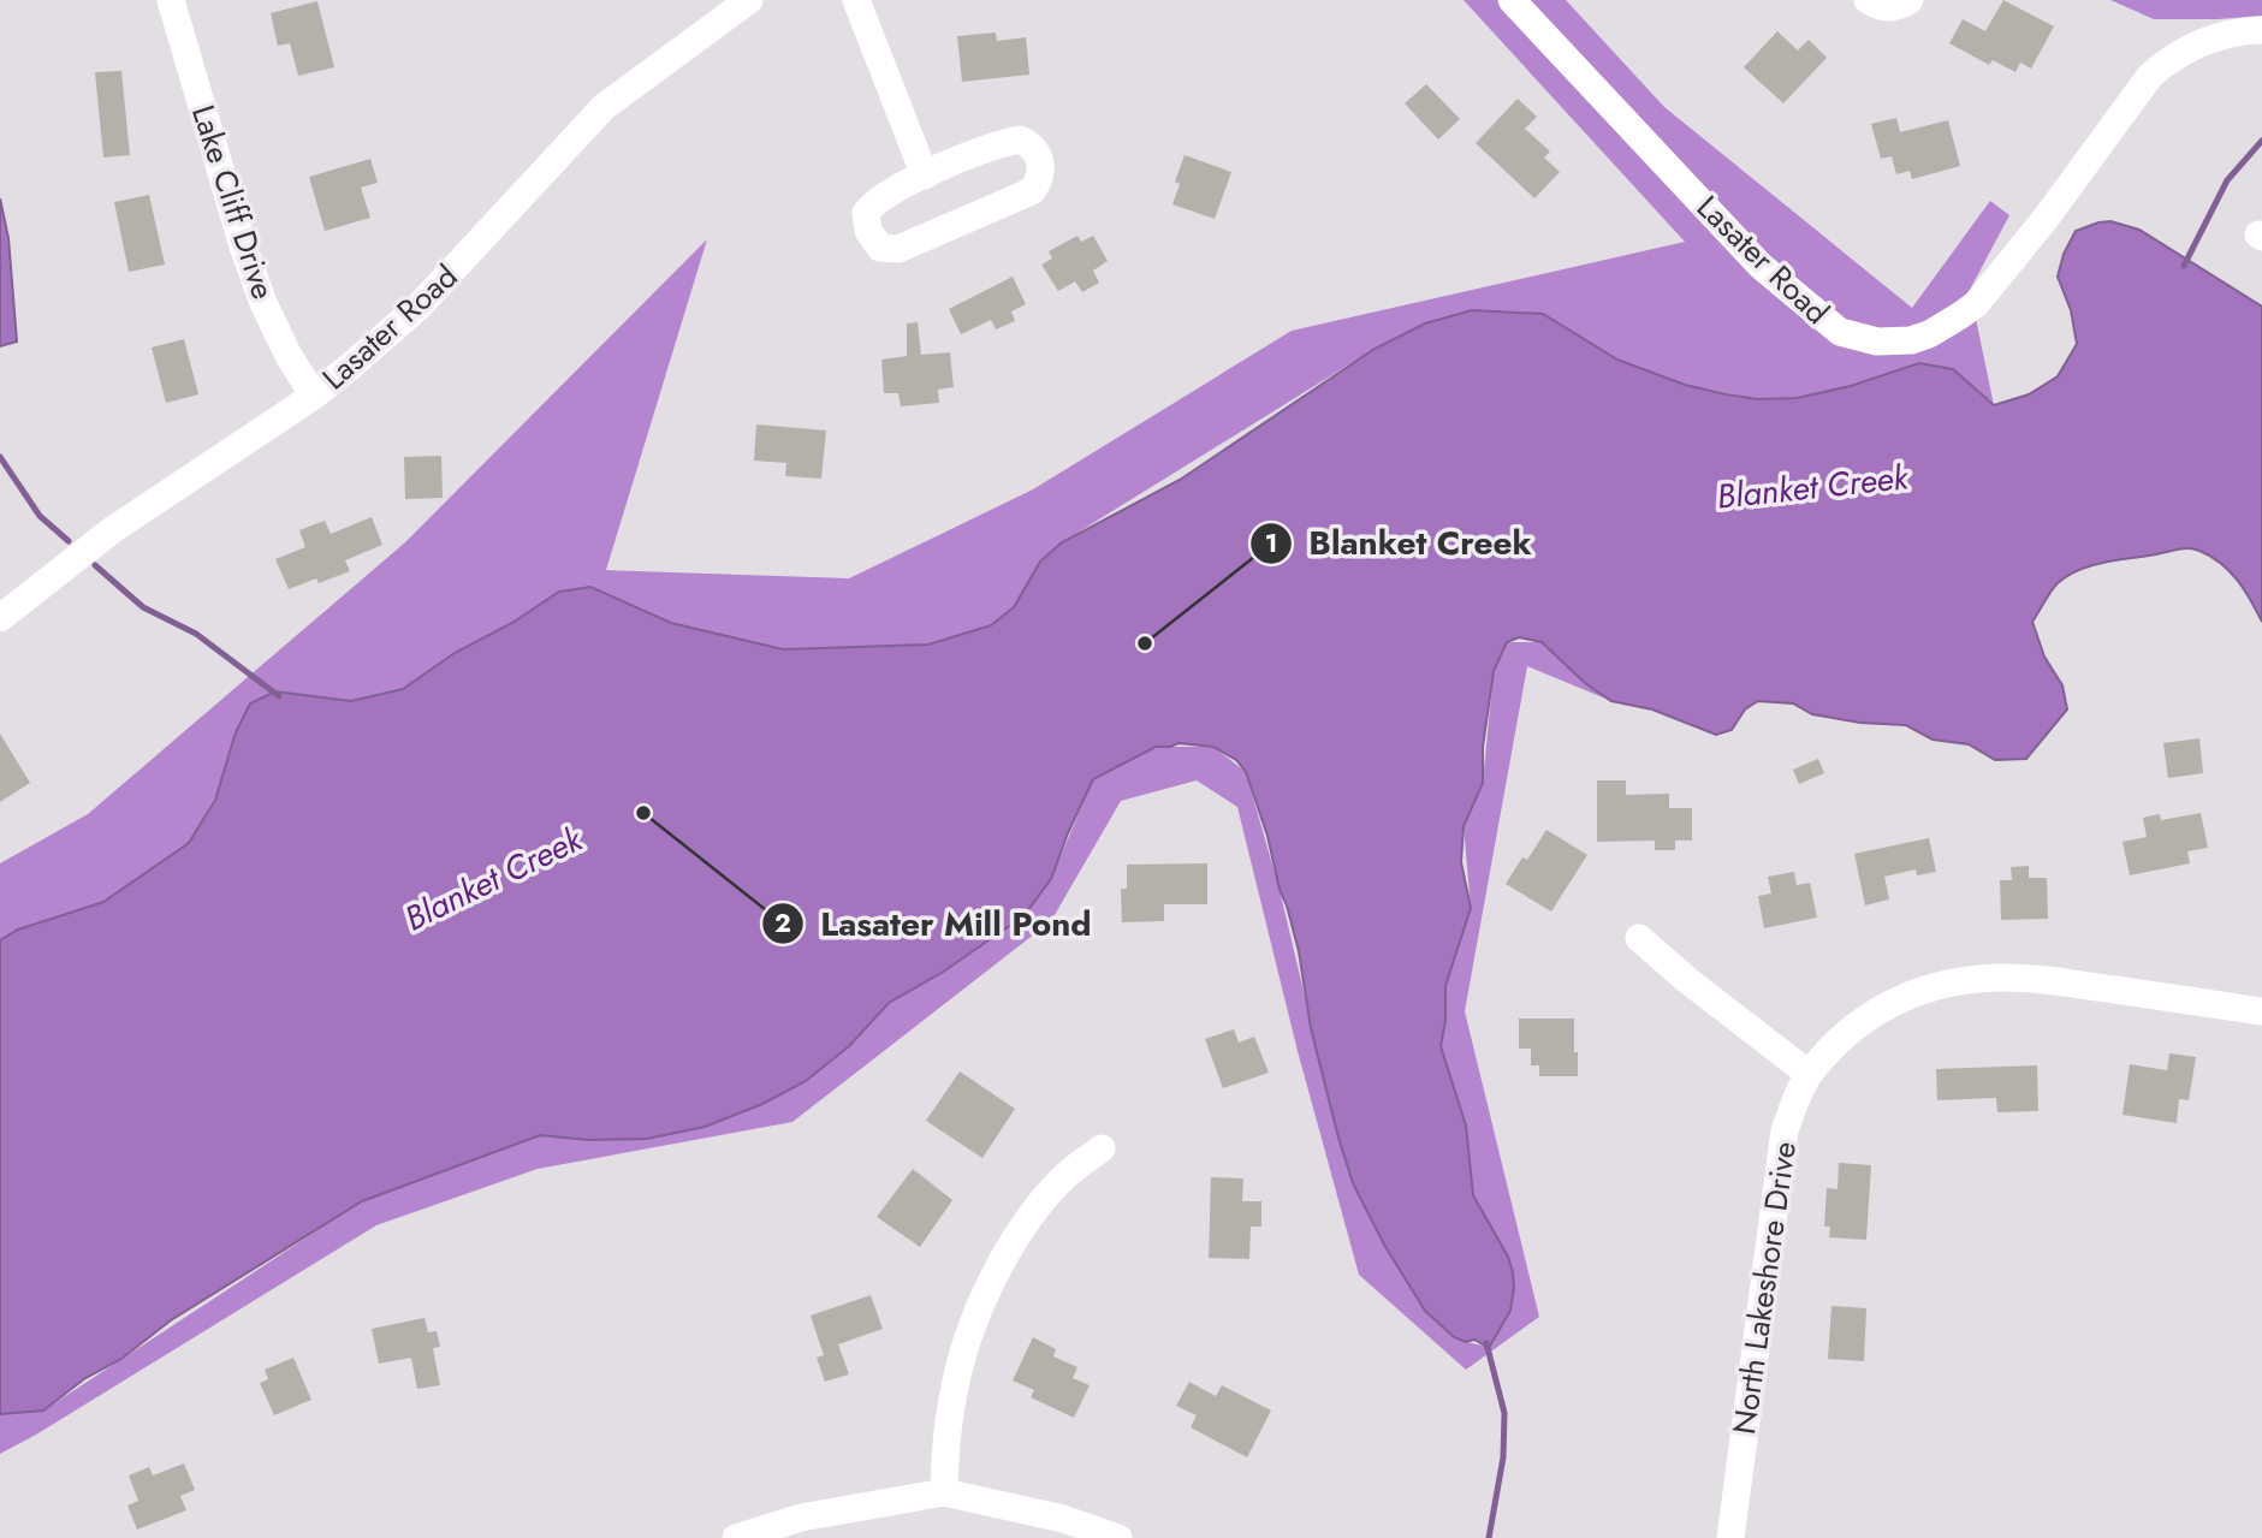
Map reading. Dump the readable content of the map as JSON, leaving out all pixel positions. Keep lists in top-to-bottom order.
{
  "streets": {
    "street": ["Lake Cliff Drive", "Lasater Road", "North Lakeshore Drive"]
  },
  "crossings": [
    ["Lake Cliff Drive", "Lasater Road"]
  ],
  "water": ["Blanket Creek"],
  "places": ["Blanket Creek", "Lasater Mill Pond"]
}
